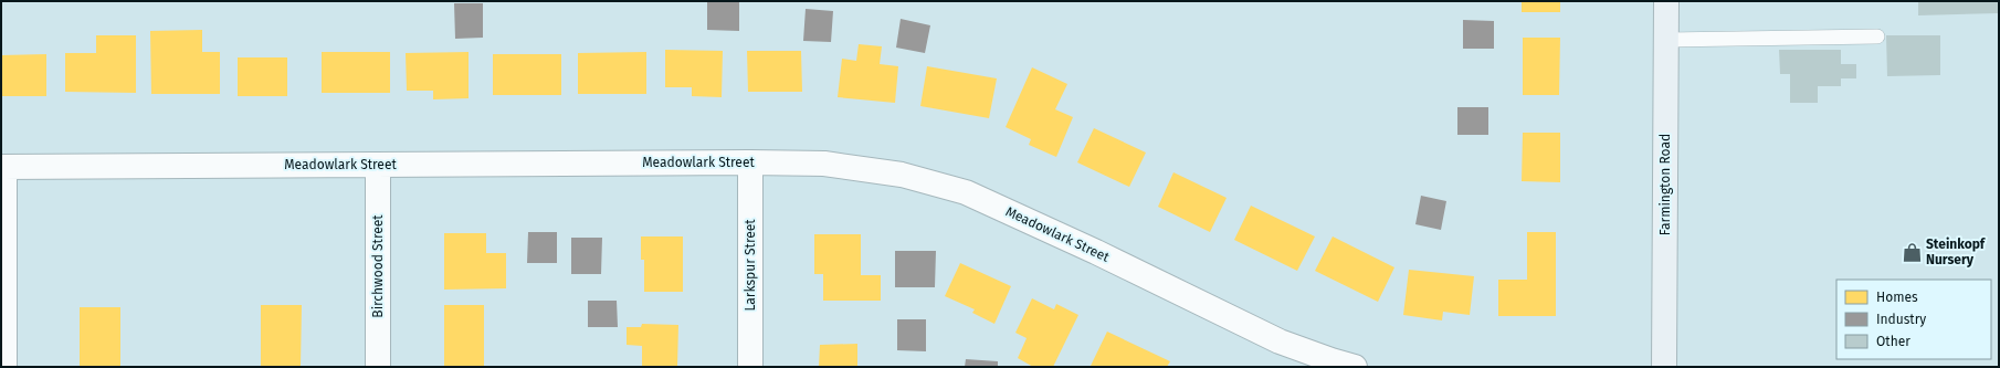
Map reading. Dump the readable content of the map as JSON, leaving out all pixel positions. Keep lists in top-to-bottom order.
{
  "streets": {
    "main road": ["Farmington Road"],
    "street": ["Meadowlark Street", "Larkspur Street", "Birchwood Street"]
  },
  "crossings": [
    ["Meadowlark Street", "Larkspur Street"],
    ["Meadowlark Street", "Birchwood Street"]
  ],
  "places": {
    "shop": ["Steinkopf Nursery"]
  },
  "legend": ["Homes", "Industry", "Other"]
}
